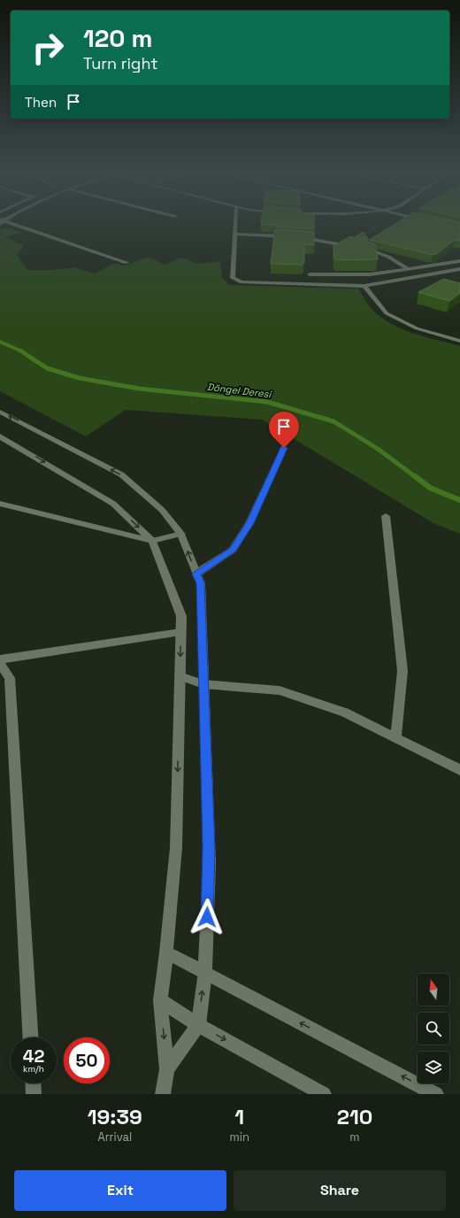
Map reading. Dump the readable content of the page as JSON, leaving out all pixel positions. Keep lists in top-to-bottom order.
{
  "water": ["Döngel Deresi"],
  "north": "top",
  "page": {
    "turn": ["120 m", "Turn right"],
    "then": "Then",
    "speed": "42 km/h",
    "limit": "50",
    "eta": [
      "19:39",
      "Arrival",
      "1",
      "min",
      "210",
      "m"
    ],
    "buttons": ["Exit", "Share"]
  }
}
